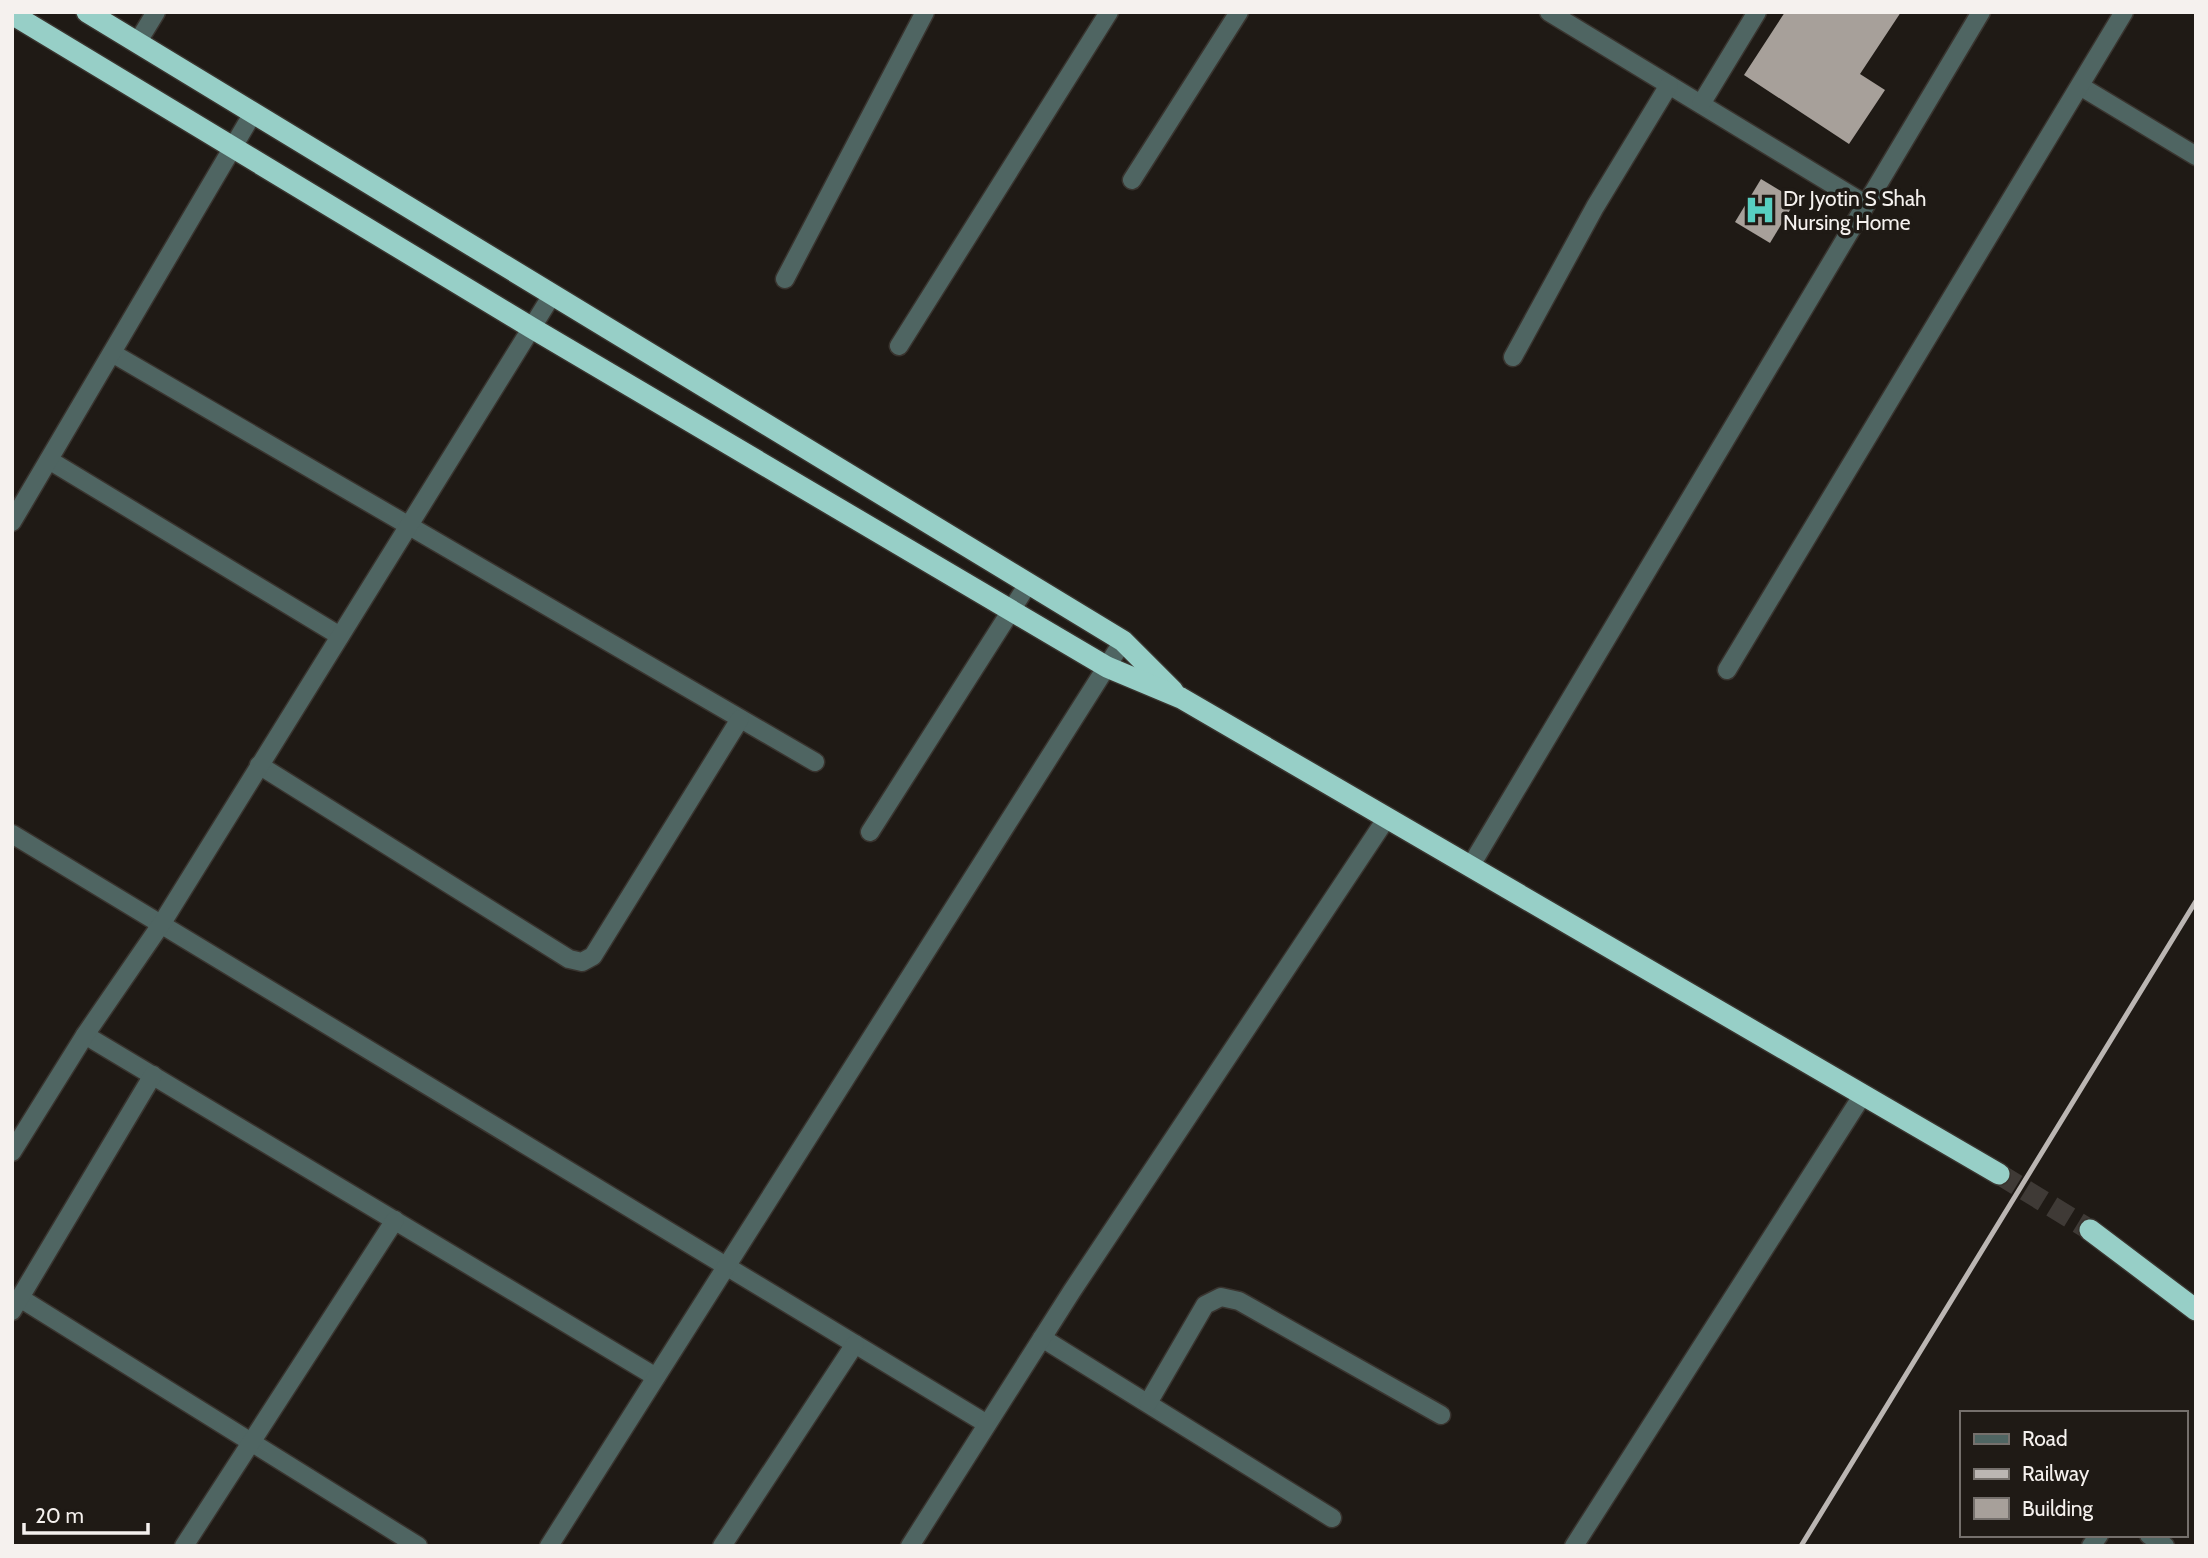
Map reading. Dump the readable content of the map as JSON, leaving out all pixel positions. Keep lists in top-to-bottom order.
{
  "places": {
    "hospital": ["Dr Jyotin S Shah Nursing Home"]
  },
  "legend": ["Road", "Railway", "Building"],
  "scale_bar": "20 m"
}
